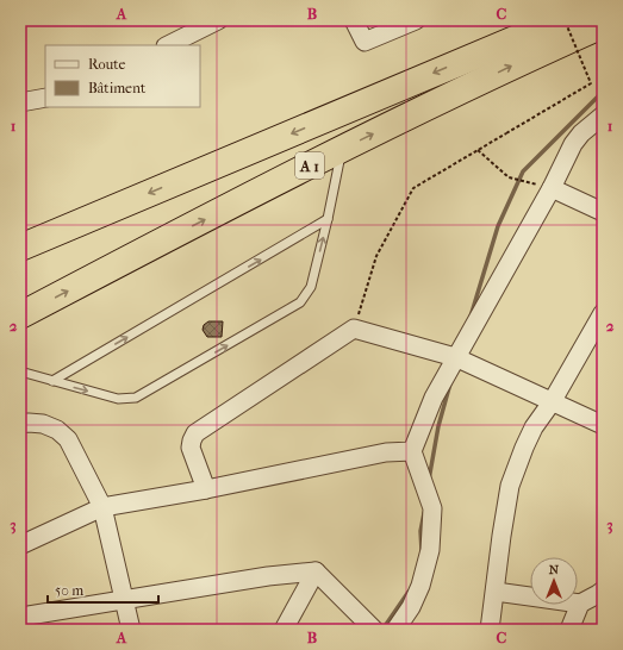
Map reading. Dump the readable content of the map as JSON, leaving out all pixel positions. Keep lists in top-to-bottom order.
{
  "streets": {
    "highway": ["A 1"]
  },
  "legend": ["Route", "Bâtiment"],
  "scale_bar": "50 m",
  "north": "top",
  "grid": {
    "columns": ["A", "B", "C"],
    "rows": ["1", "2", "3"]
  }
}
